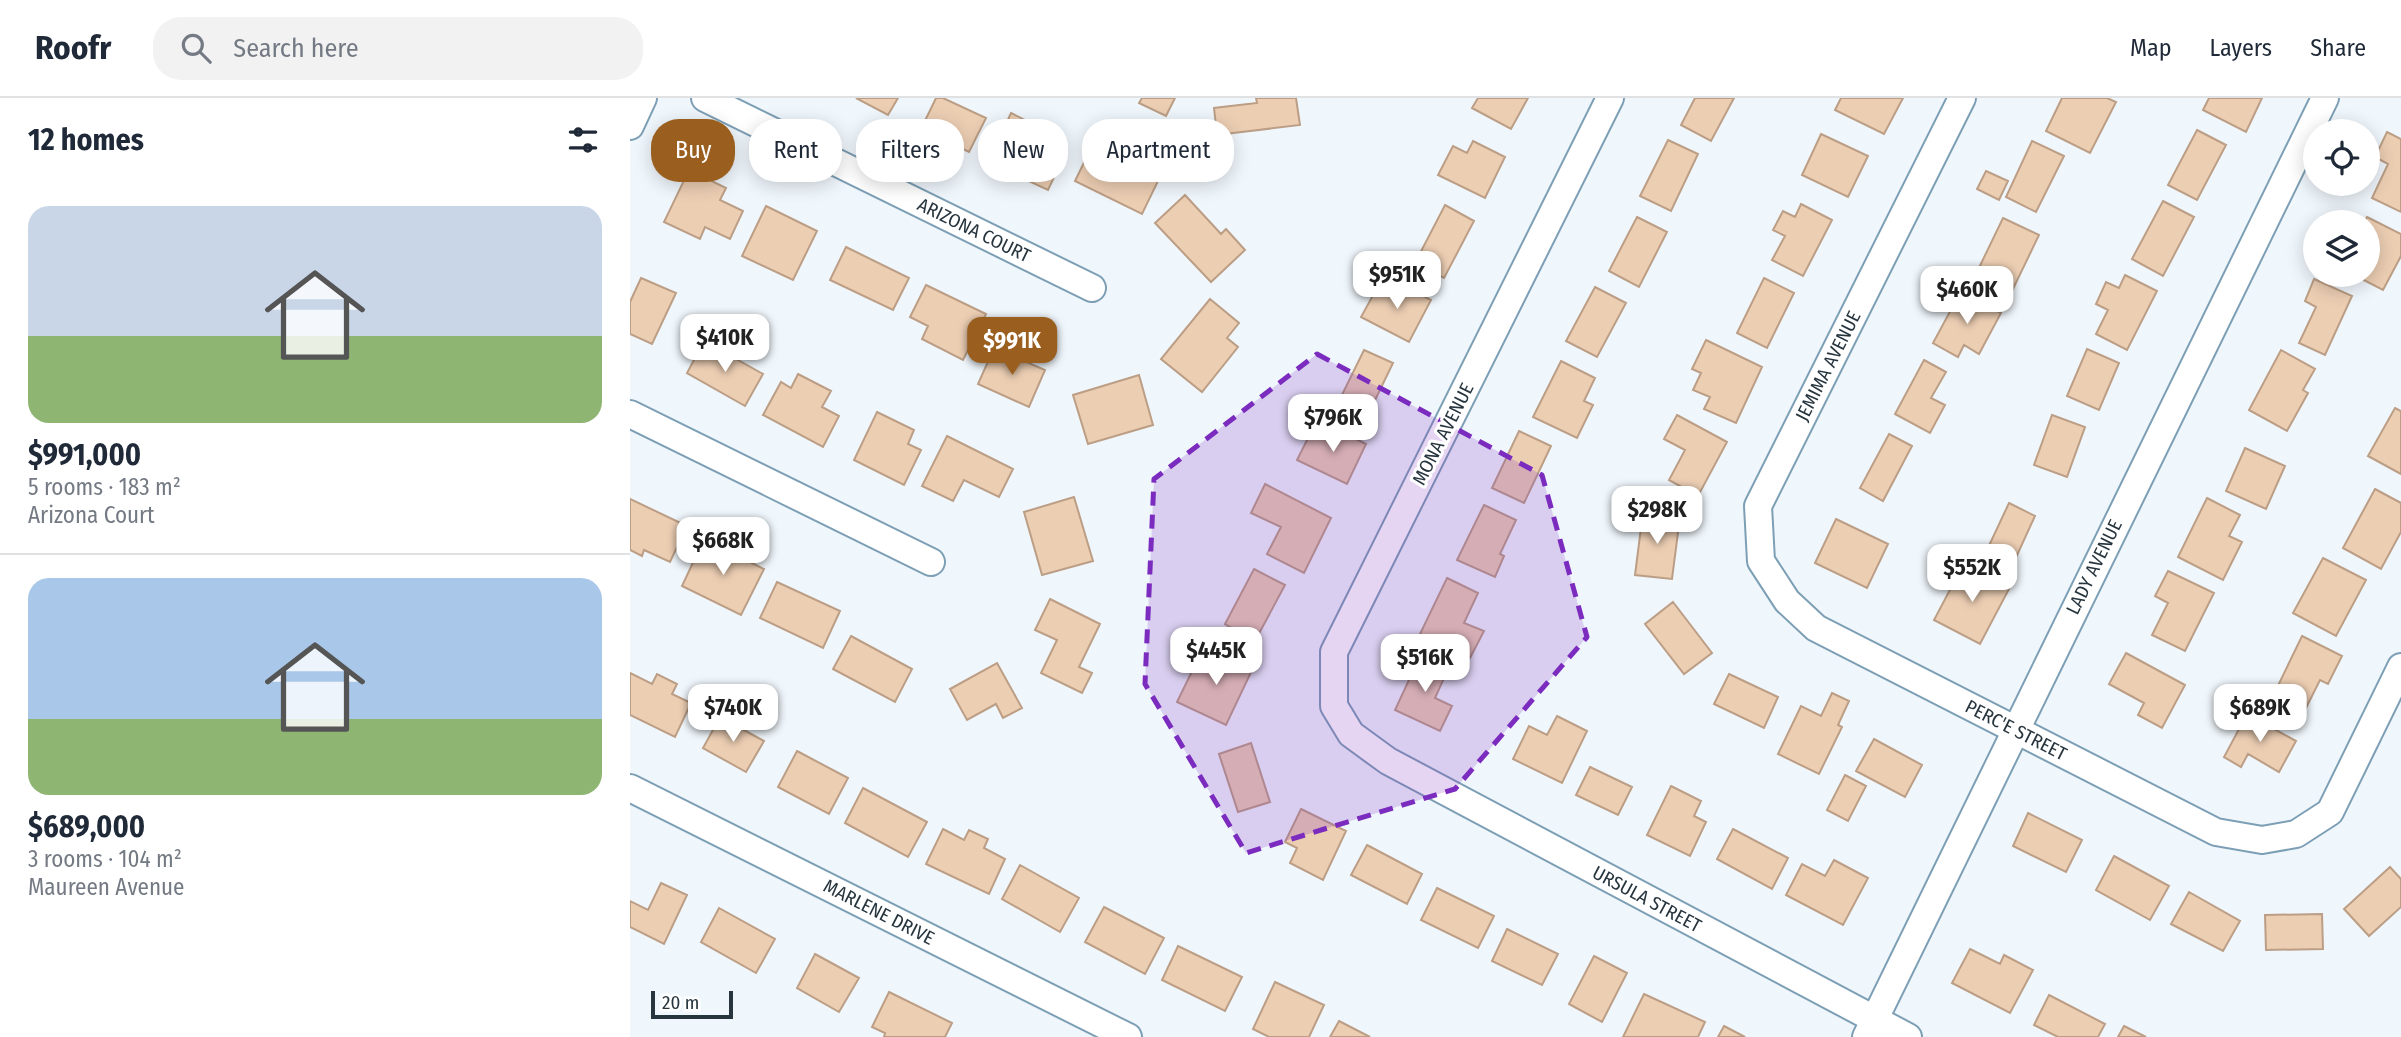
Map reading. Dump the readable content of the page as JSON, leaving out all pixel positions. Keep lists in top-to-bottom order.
{
  "streets": {
    "street": [
      "ARIZONA COURT",
      "JEMIMA AVENUE",
      "MONA AVENUE",
      "LADY AVENUE",
      "PERC'E STREET",
      "URSULA STREET",
      "MARLENE DRIVE"
    ]
  },
  "crossings": [
    ["JEMIMA AVENUE", "PERC'E STREET"],
    ["MONA AVENUE", "URSULA STREET"],
    ["LADY AVENUE", "PERC'E STREET"],
    ["LADY AVENUE", "URSULA STREET"]
  ],
  "scale_bar": "20 m",
  "page": {
    "header": "Roofr",
    "search": "Search here",
    "nav": ["Map", "Layers", "Share"],
    "heading": "12 homes",
    "chip": [
      "Buy",
      "Rent",
      "Filters",
      "New",
      "Apartment"
    ],
    "list": [
      {
        "name": "$991,000",
        "note": "5 rooms · 183 m² · Arizona Court"
      },
      {
        "name": "$689,000",
        "note": "3 rooms · 104 m² · Maureen Avenue"
      }
    ],
    "price": [
      "$951K",
      "$460K",
      "$410K",
      "$991K",
      "$796K",
      "$298K",
      "$668K",
      "$552K",
      "$445K",
      "$516K",
      "$740K",
      "$689K"
    ],
    "scale": "20 m"
  }
}
